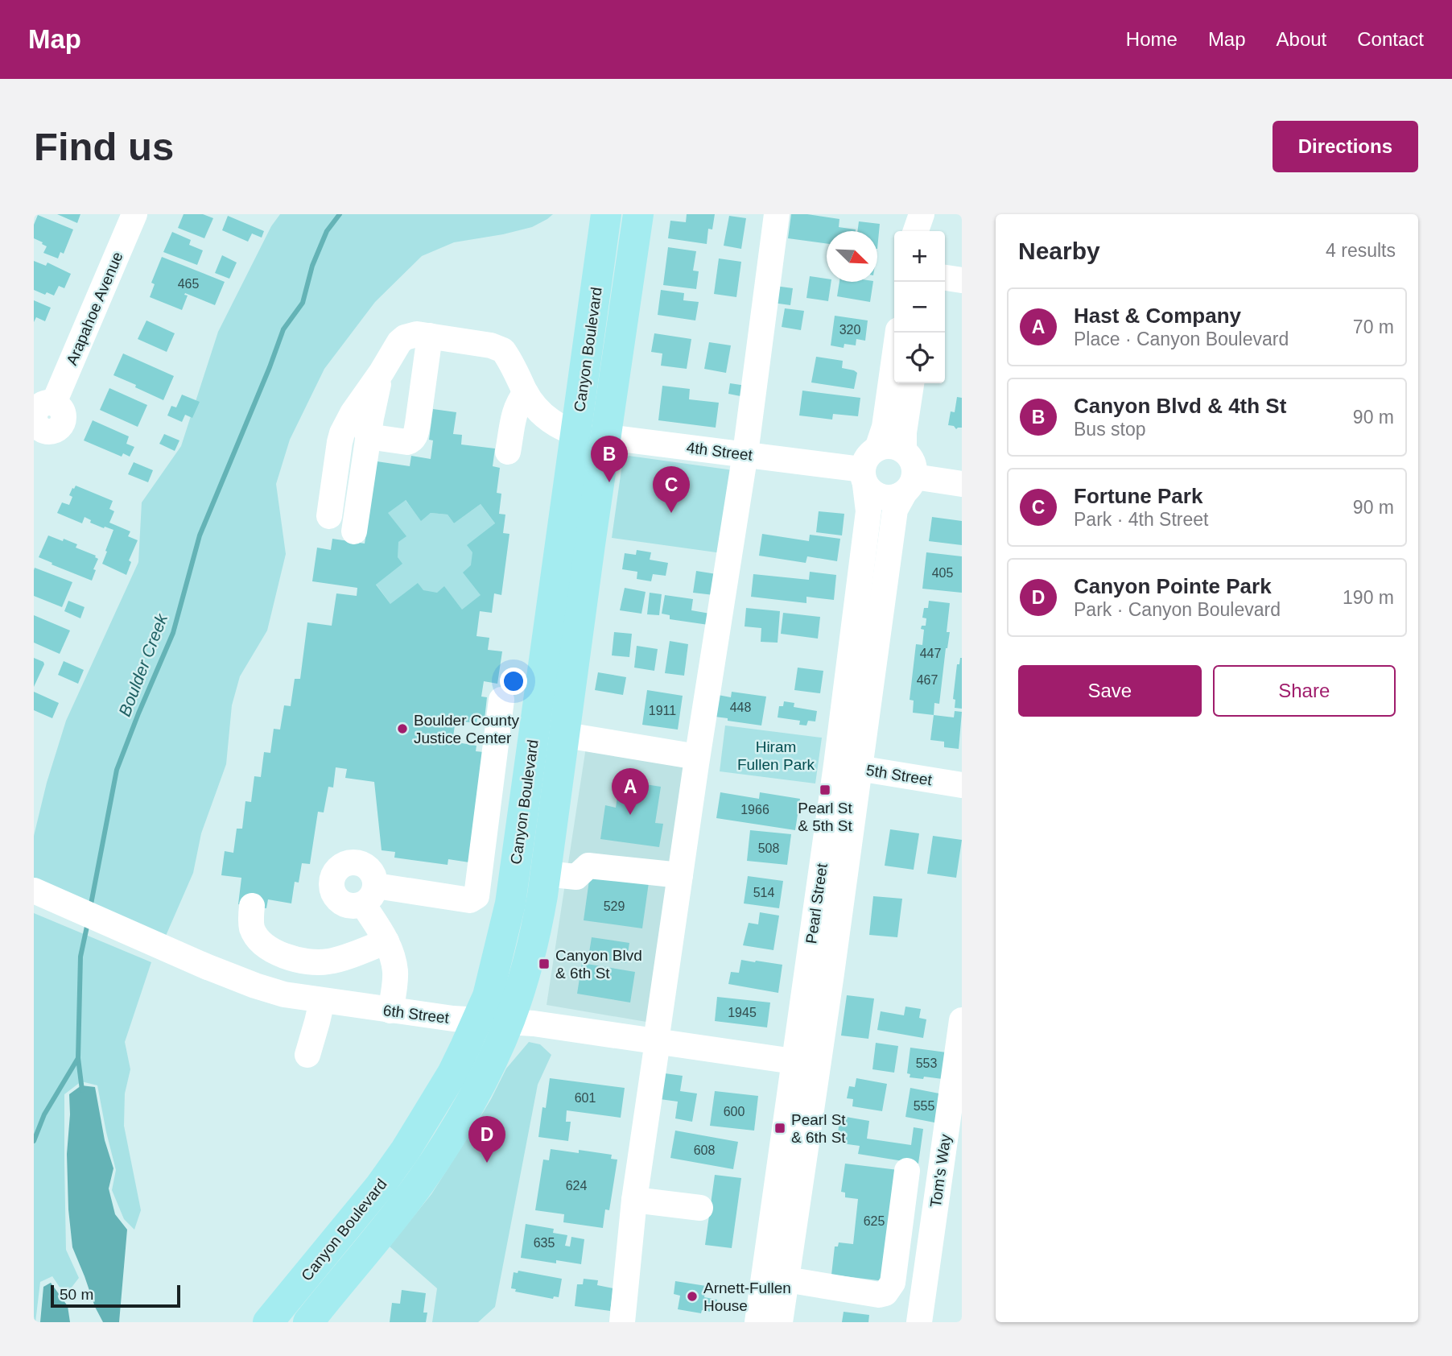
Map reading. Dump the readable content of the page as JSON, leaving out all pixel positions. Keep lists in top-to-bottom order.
{
  "streets": {
    "main road": ["Canyon Boulevard"],
    "street": [
      "Arapahoe Avenue",
      "4th Street",
      "5th Street",
      "Pearl Street",
      "6th Street",
      "Tom's Way"
    ]
  },
  "crossings": [
    ["Canyon Boulevard", "4th Street"],
    ["Canyon Boulevard", "6th Street"],
    ["4th Street", "Pearl Street"],
    ["5th Street", "Pearl Street"],
    ["Pearl Street", "6th Street"]
  ],
  "water": ["Boulder Creek"],
  "parks": ["Hiram Fullen Park"],
  "places": {
    "other": ["Boulder County Justice Center", "Arnett-Fullen House"],
    "transit": ["Pearl St & 5th St", "Canyon Blvd & 6th St", "Pearl St & 6th St"]
  },
  "house_numbers": [
    "465",
    "320",
    "405",
    "447",
    "467",
    "448",
    "1911",
    "1966",
    "508",
    "514",
    "529",
    "1945",
    "553",
    "601",
    "555",
    "600",
    "608",
    "624",
    "625",
    "635"
  ],
  "scale_bar": "50 m",
  "north": "bottom right",
  "page": {
    "header": "Map",
    "nav": [
      "Home",
      "Map",
      "About",
      "Contact"
    ],
    "buttons": [
      "Directions",
      ["Save", "Share"]
    ],
    "title": "Find us",
    "heading": ["Nearby", "4 results"],
    "map_buttons": ["+", "−"],
    "list": [
      {
        "mark": "A",
        "name": "Hast & Company",
        "note": "Place · Canyon Boulevard",
        "value": "70 m"
      },
      {
        "mark": "B",
        "name": "Canyon Blvd & 4th St",
        "note": "Bus stop",
        "value": "90 m"
      },
      {
        "mark": "C",
        "name": "Fortune Park",
        "note": "Park · 4th Street",
        "value": "90 m"
      },
      {
        "mark": "D",
        "name": "Canyon Pointe Park",
        "note": "Park · Canyon Boulevard",
        "value": "190 m"
      }
    ],
    "pins": [
      "B",
      "C",
      "A",
      "D"
    ],
    "scale": "50 m"
  }
}
